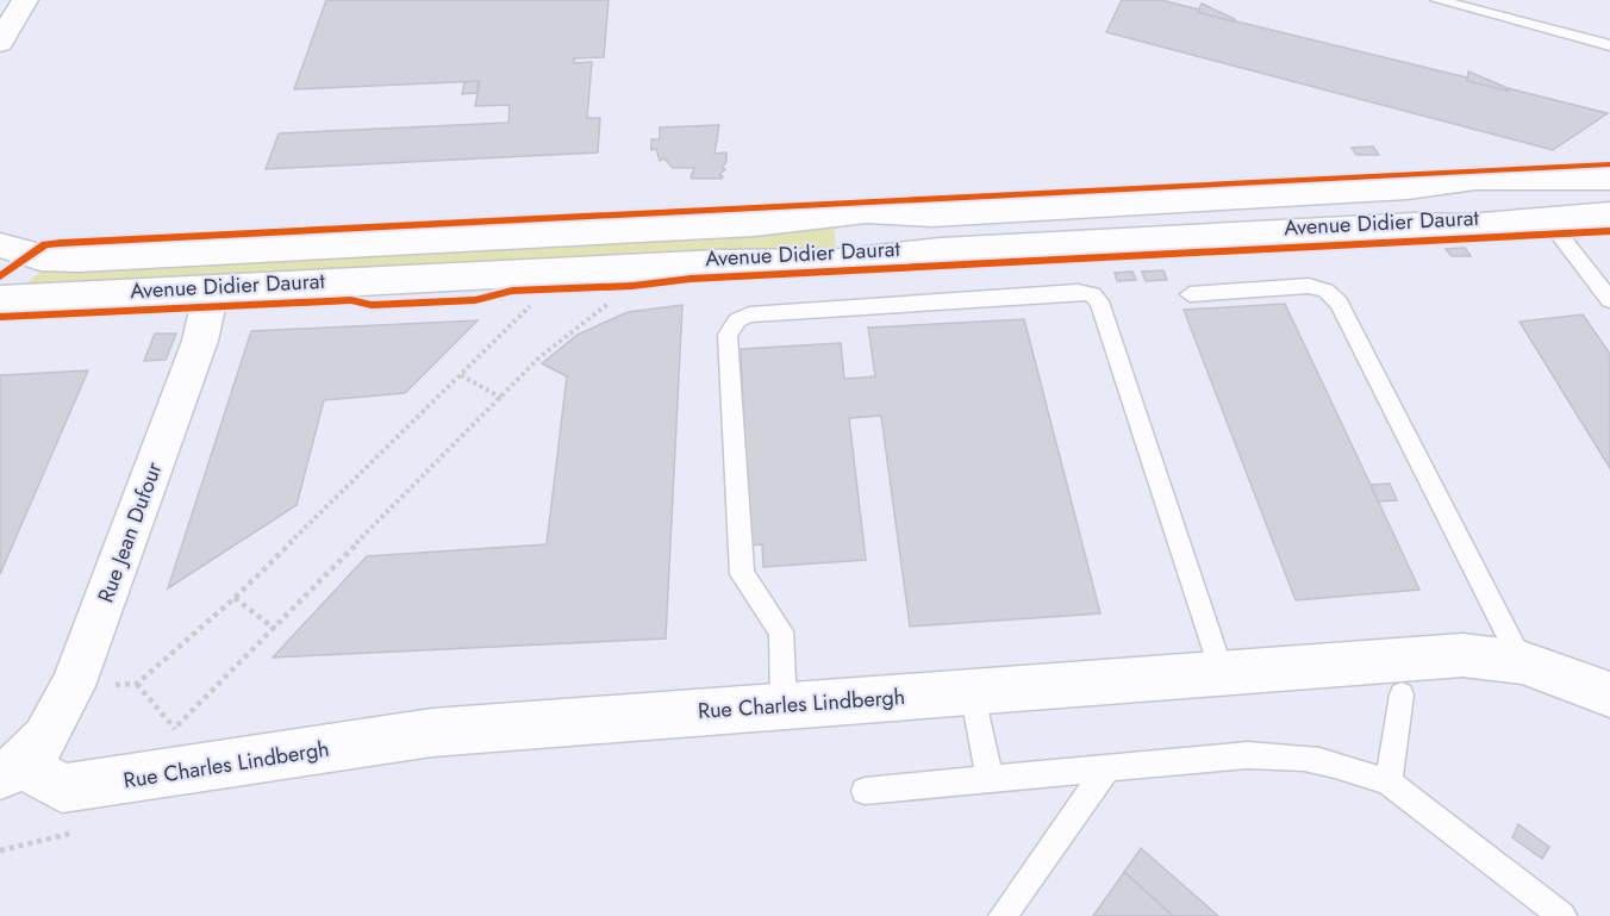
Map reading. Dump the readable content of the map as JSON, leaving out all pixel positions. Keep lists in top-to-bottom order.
{
  "streets": {
    "street": ["Avenue Didier Daurat", "Rue Jean Dufour", "Rue Charles Lindbergh"]
  },
  "crossings": [
    ["Avenue Didier Daurat", "Rue Jean Dufour"],
    ["Rue Jean Dufour", "Rue Charles Lindbergh"]
  ]
}
